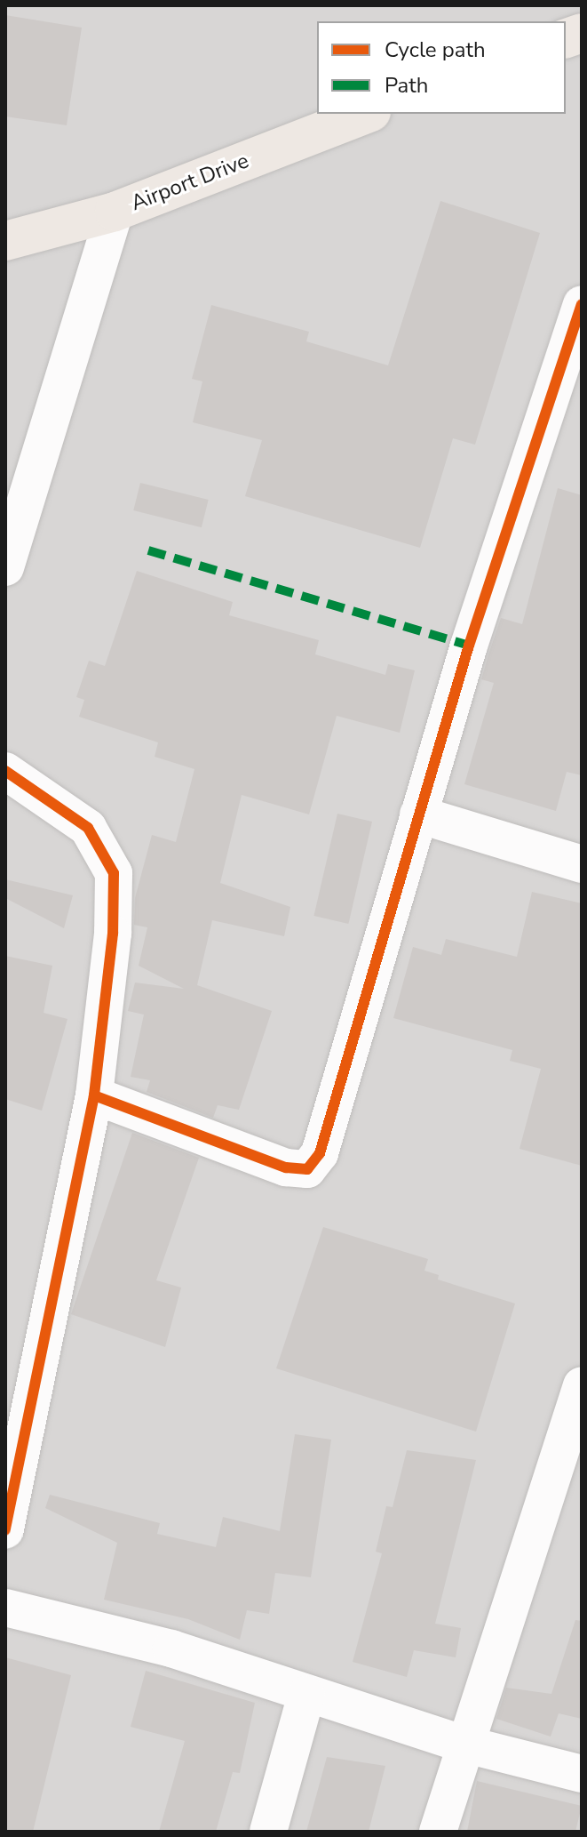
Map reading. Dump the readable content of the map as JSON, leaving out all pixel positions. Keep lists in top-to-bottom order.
{
  "streets": {
    "main road": ["Airport Drive"]
  },
  "legend": ["Cycle path", "Path"]
}
